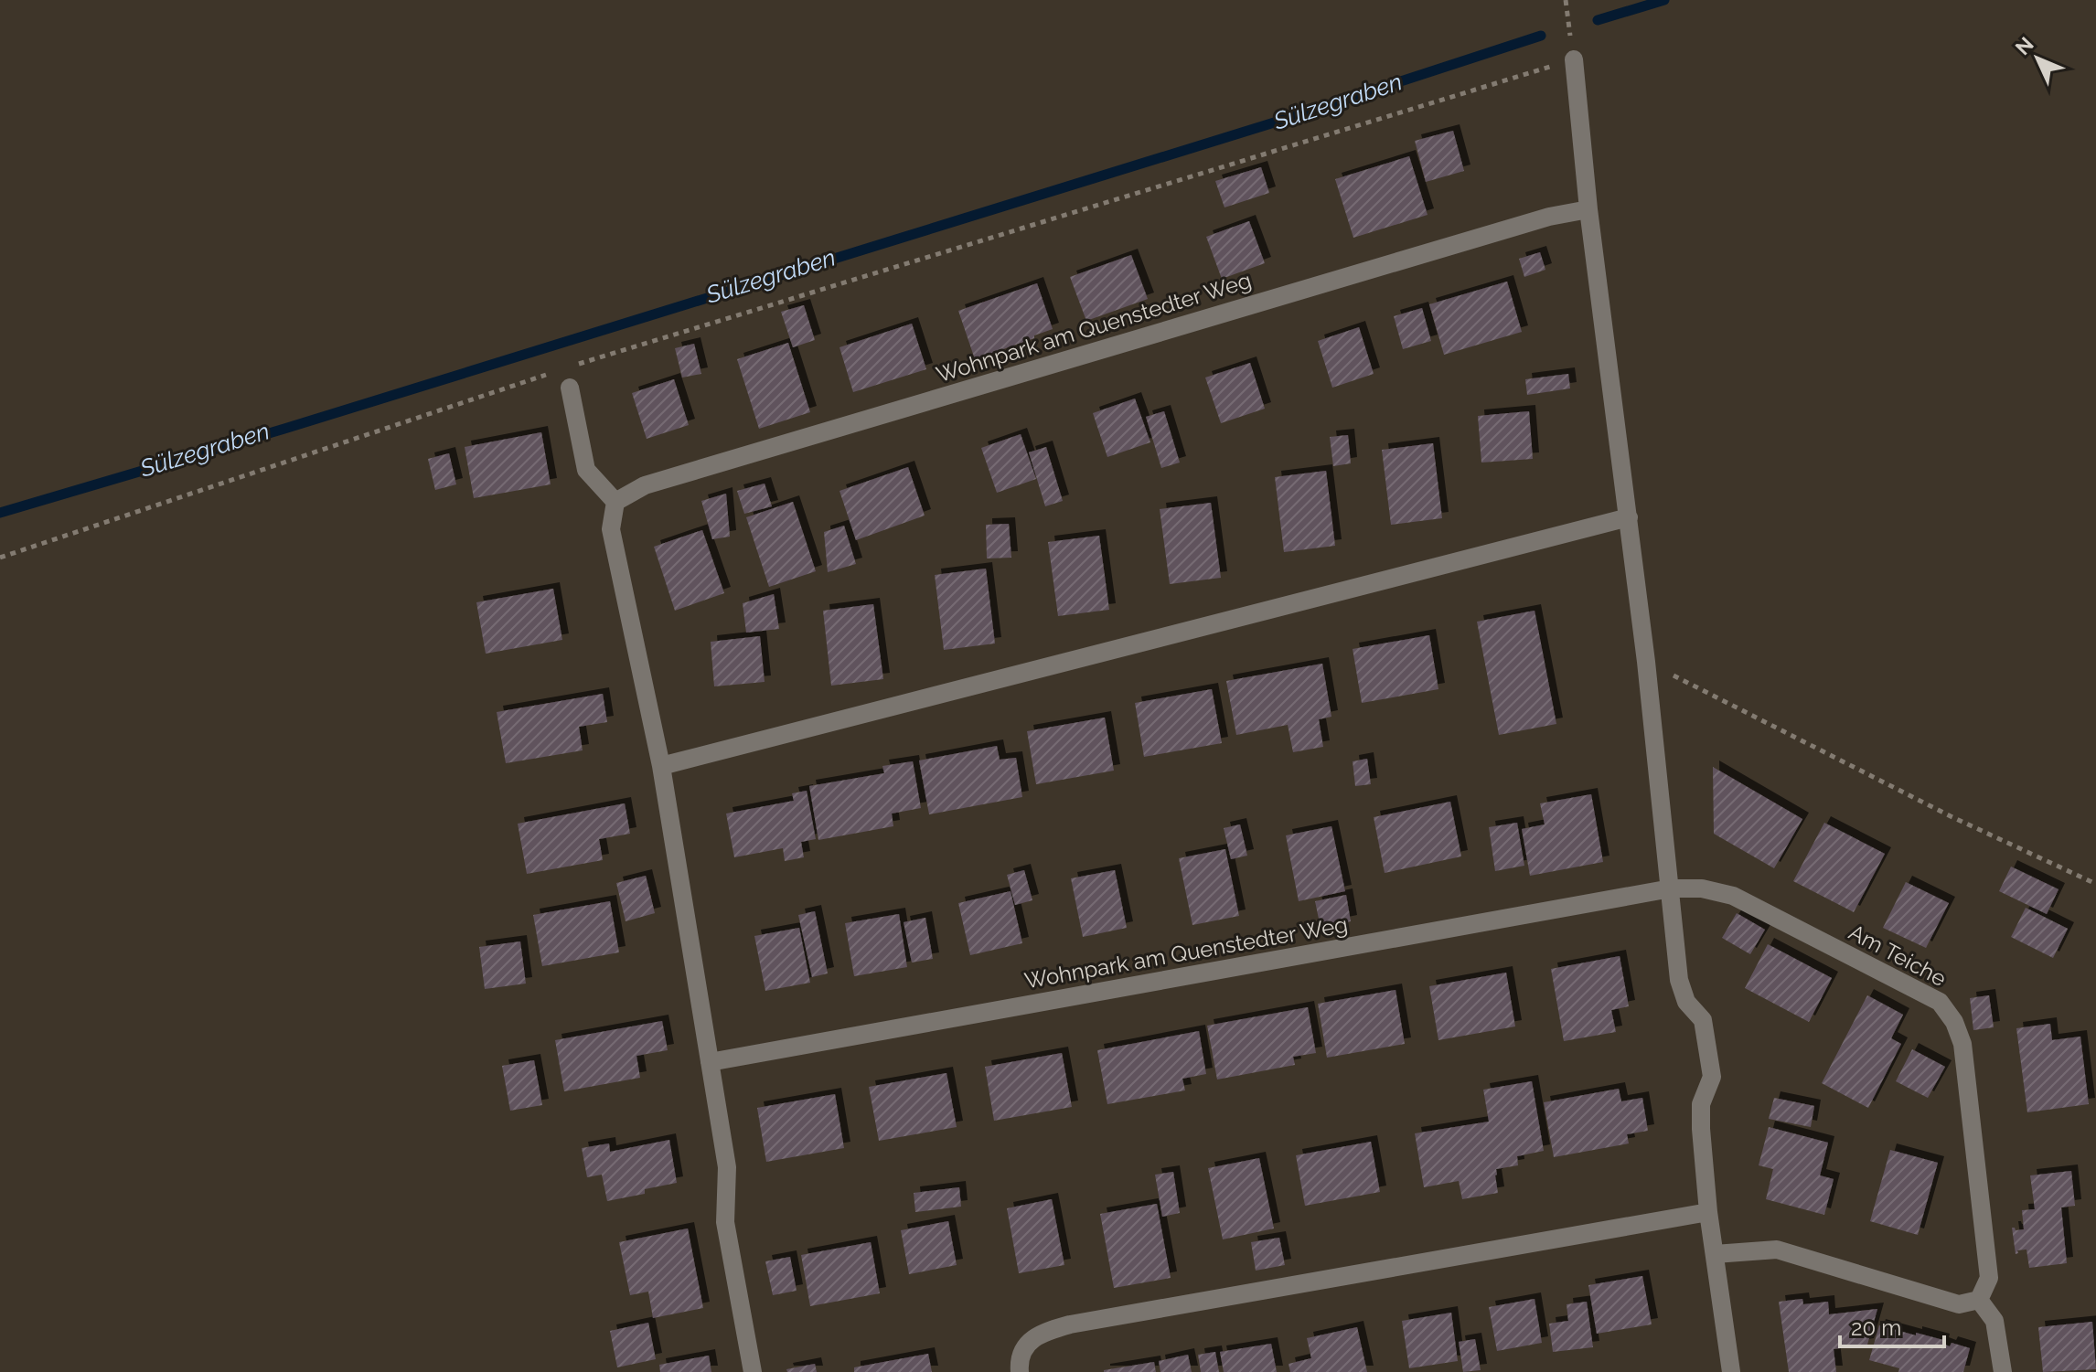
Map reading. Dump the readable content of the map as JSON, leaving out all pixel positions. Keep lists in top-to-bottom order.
{
  "streets": {
    "street": ["Wohnpark am Quenstedter Weg", "Am Teiche"]
  },
  "crossings": [
    ["Wohnpark am Quenstedter Weg", "Am Teiche"]
  ],
  "water": ["Sülzegraben"],
  "scale_bar": "20 m",
  "north": "top left"
}
